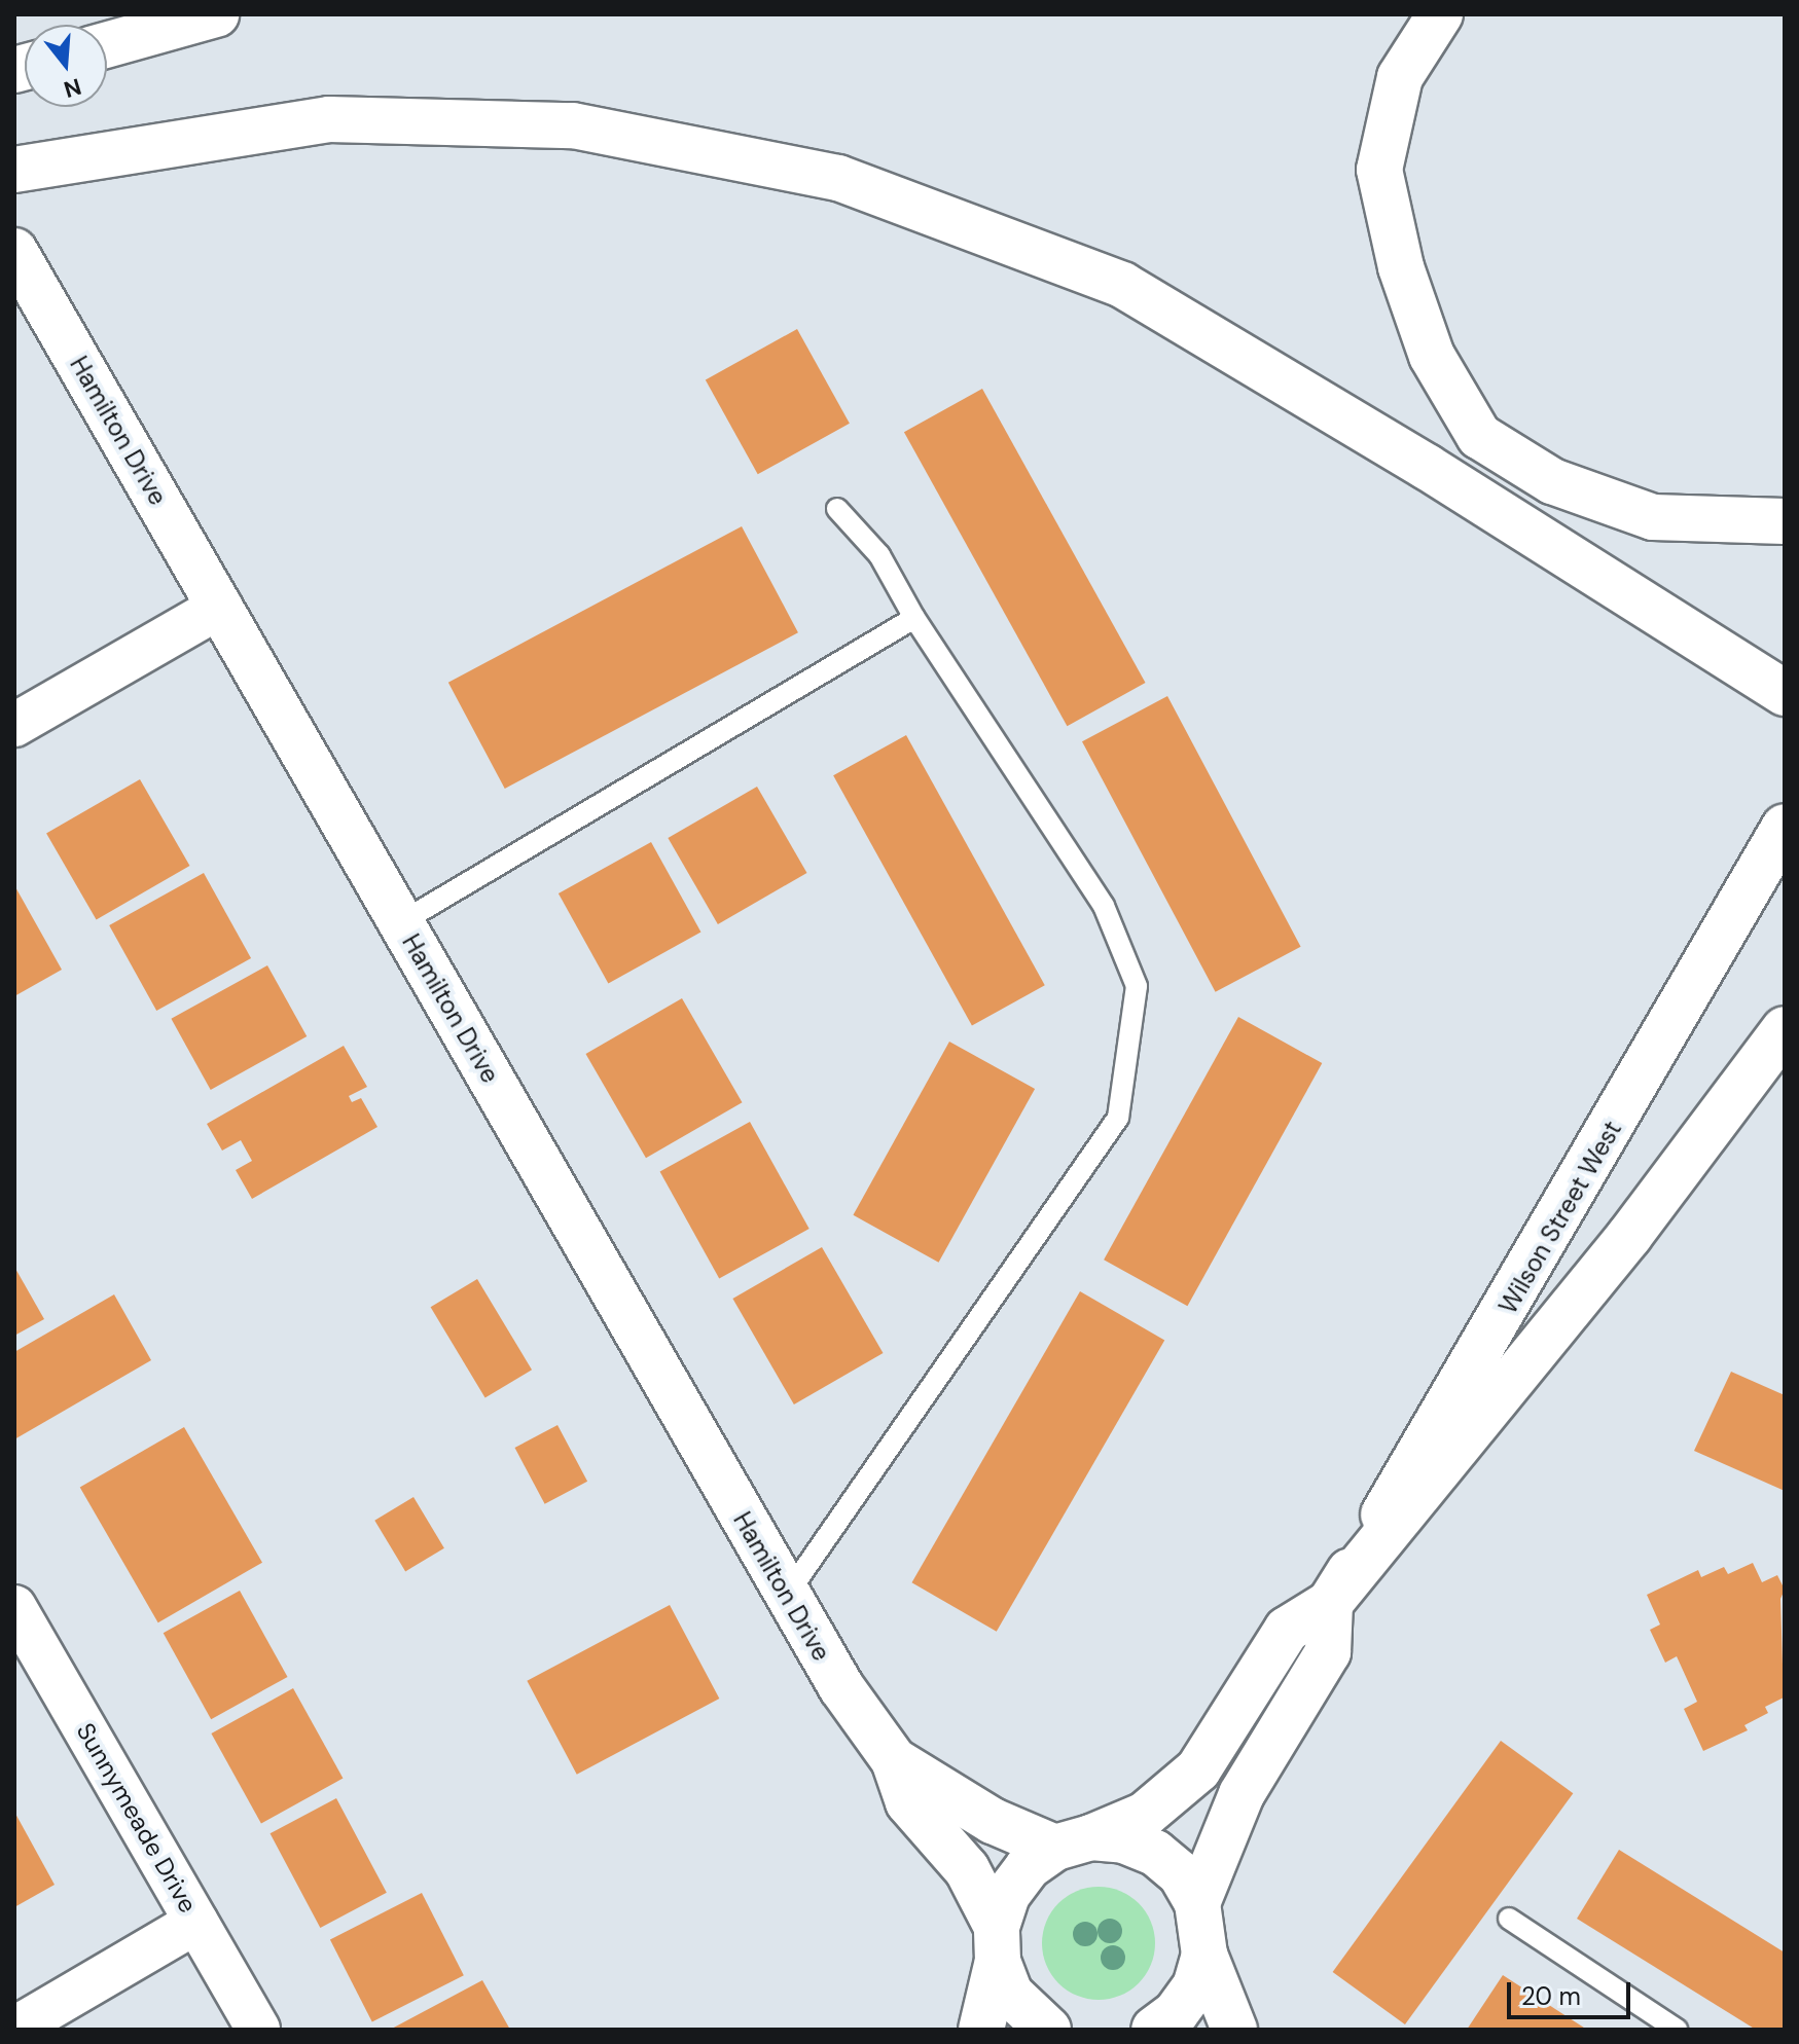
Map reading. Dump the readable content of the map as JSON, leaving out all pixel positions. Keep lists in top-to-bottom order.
{
  "streets": {
    "main road": ["Hamilton Drive", "Wilson Street West"],
    "street": ["Sunnymeade Drive"]
  },
  "crossings": [
    ["Hamilton Drive", "Wilson Street West"]
  ],
  "scale_bar": "20 m",
  "north": "bottom"
}
